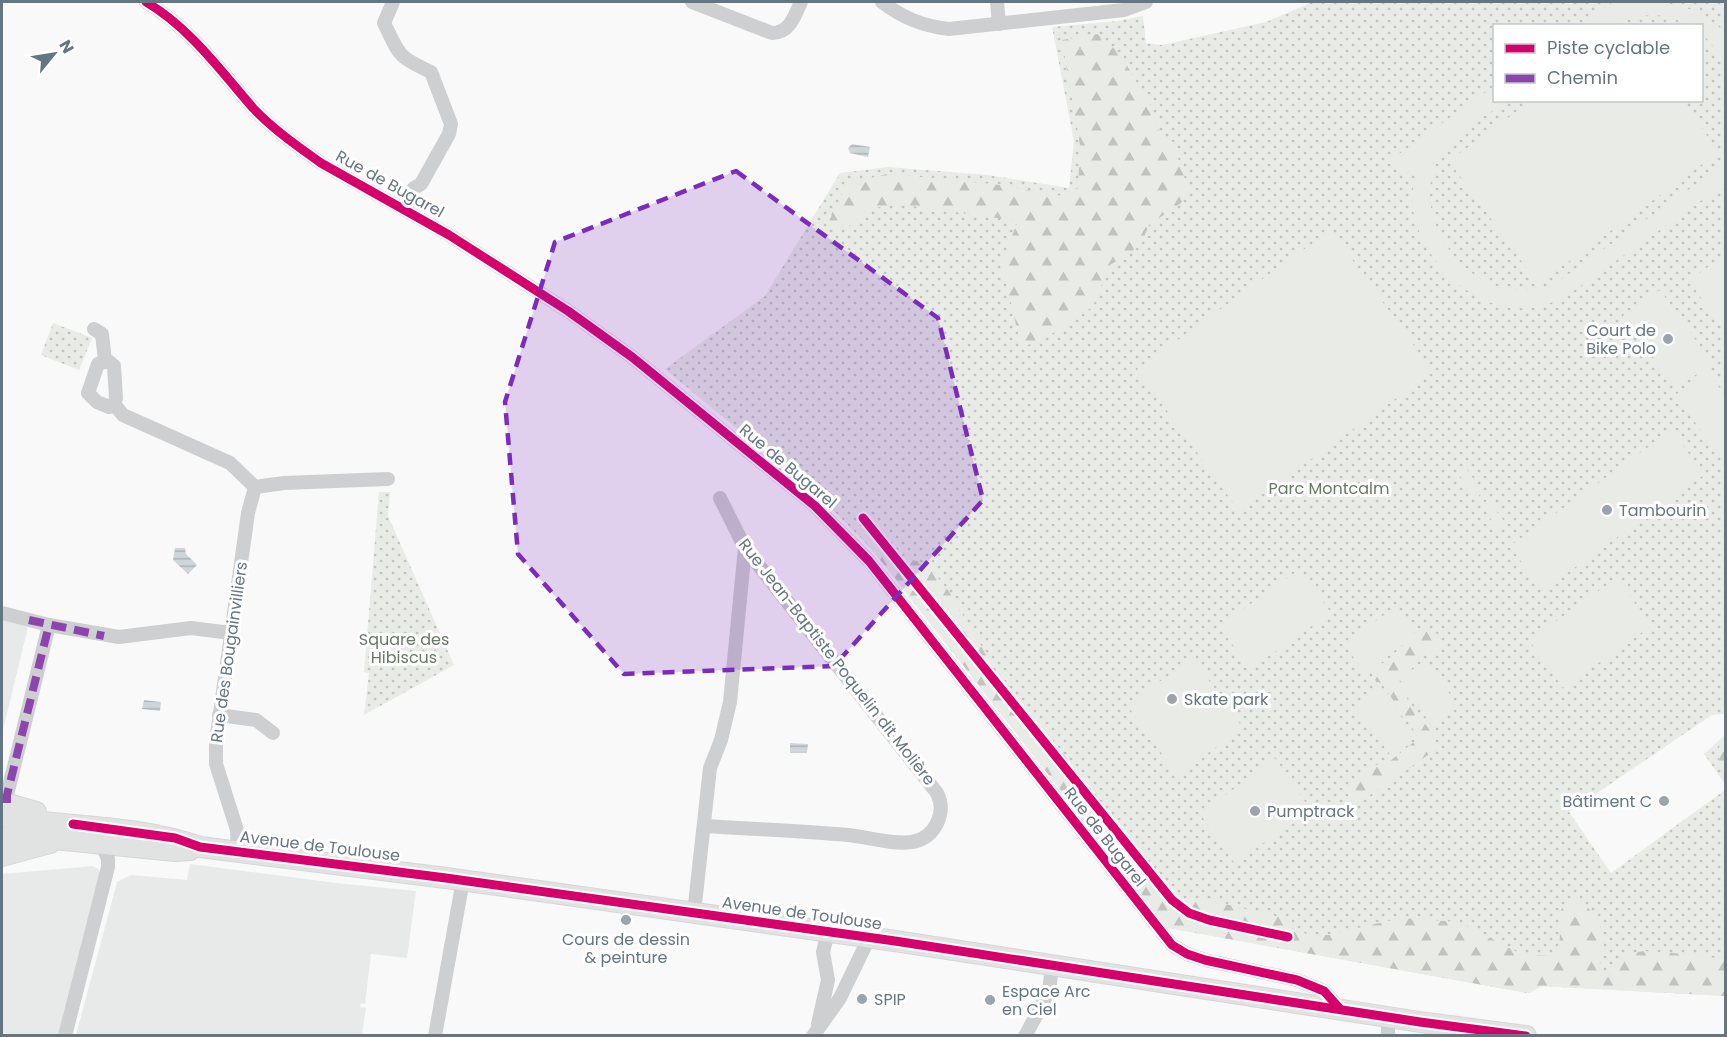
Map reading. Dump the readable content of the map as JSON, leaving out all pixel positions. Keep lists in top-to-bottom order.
{
  "streets": {
    "main road": ["Avenue de Toulouse"],
    "street": ["Rue de Bugarel", "Rue des Bougainvilliers", "Rue Jean-Baptiste Poquelin dit Molière"]
  },
  "crossings": [
    ["Rue de Bugarel", "Avenue de Toulouse"],
    ["Rue des Bougainvilliers", "Avenue de Toulouse"]
  ],
  "parks": ["Parc Montcalm", "Square des Hibiscus"],
  "places": [
    "Court de Bike Polo",
    "Tambourin",
    "Skate park",
    "Bâtiment C",
    "Pumptrack",
    "Cours de dessin & peinture",
    "SPIP",
    "Espace Arc en Ciel"
  ],
  "legend": ["Piste cyclable", "Chemin"],
  "north": "top right"
}
